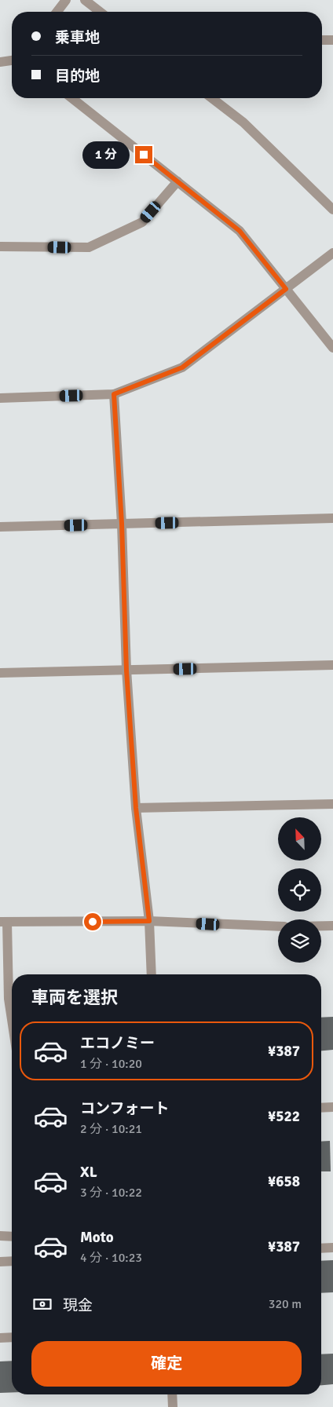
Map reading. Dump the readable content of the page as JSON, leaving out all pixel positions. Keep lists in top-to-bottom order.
{
  "north": "top left",
  "page": {
    "banner": ["乗車地", "目的地"],
    "bubble": "1 分",
    "heading": "車両を選択",
    "list": [
      {
        "name": "エコノミー",
        "note": "1 分 · 10:20",
        "value": "¥387"
      },
      {
        "name": "コンフォート",
        "note": "2 分 · 10:21",
        "value": "¥522"
      },
      {
        "name": "XL",
        "note": "3 分 · 10:22",
        "value": "¥658"
      },
      {
        "name": "Moto",
        "note": "4 分 · 10:23",
        "value": "¥387"
      }
    ],
    "pay": ["現金", "320 m"],
    "buttons": "確定"
  }
}
